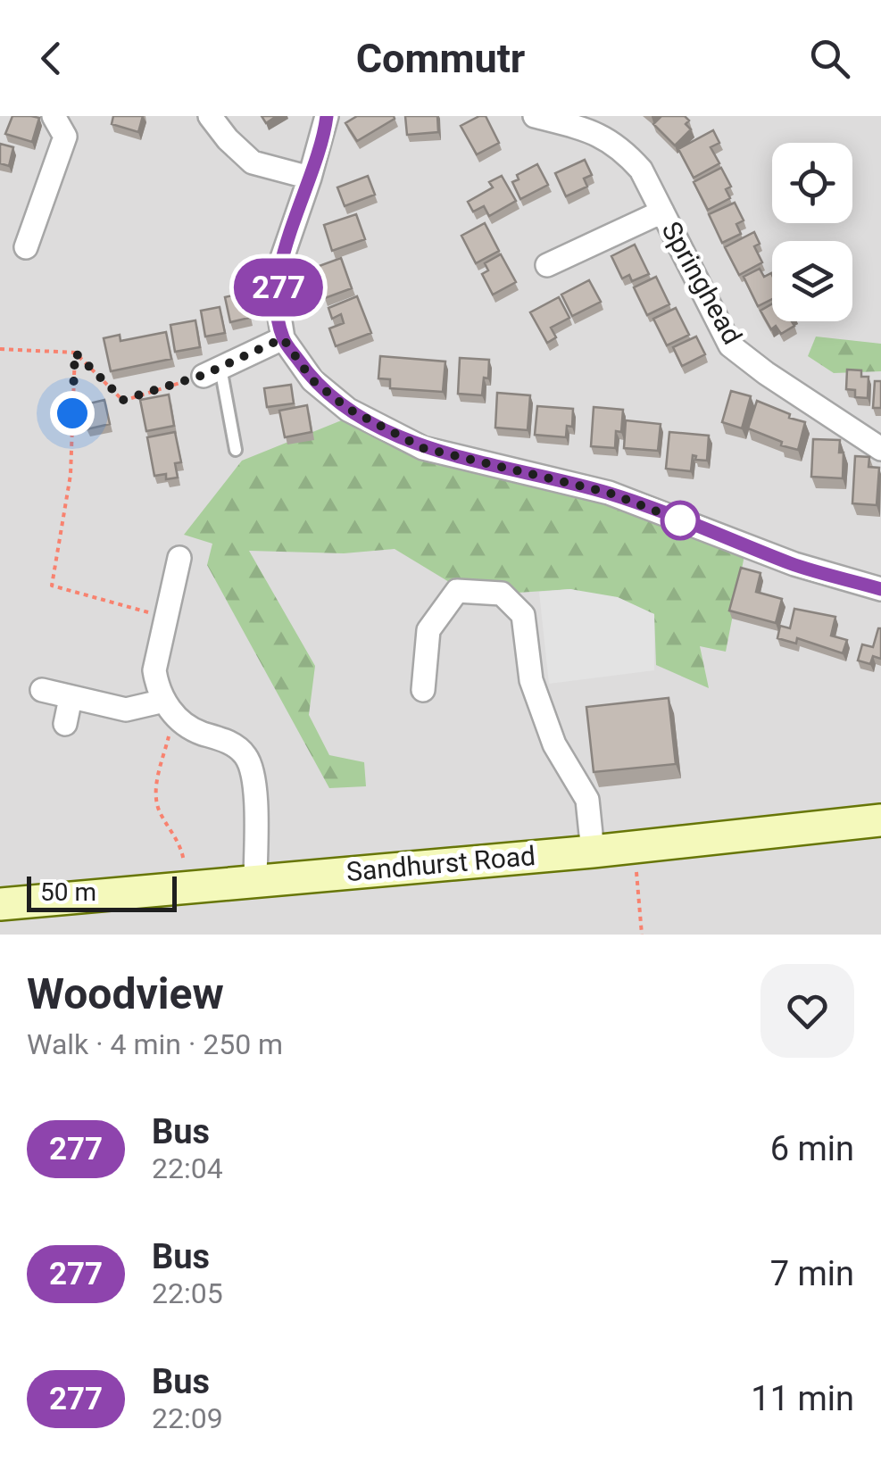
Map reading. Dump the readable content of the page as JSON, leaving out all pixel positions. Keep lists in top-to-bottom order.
{
  "streets": {
    "street": ["Springhead", "Sandhurst Road"]
  },
  "lines": ["bus line 277"],
  "scale_bar": "50 m",
  "page": {
    "header": "Commutr",
    "on_map": "277",
    "scale": "50 m",
    "heading": ["Woodview", "Walk · 4 min · 250 m"],
    "list": [
      {
        "mark": "277",
        "name": "Bus",
        "note": "22:04",
        "value": "6 min"
      },
      {
        "mark": "277",
        "name": "Bus",
        "note": "22:05",
        "value": "7 min"
      },
      {
        "mark": "277",
        "name": "Bus",
        "note": "22:09",
        "value": "11 min"
      }
    ]
  }
}
